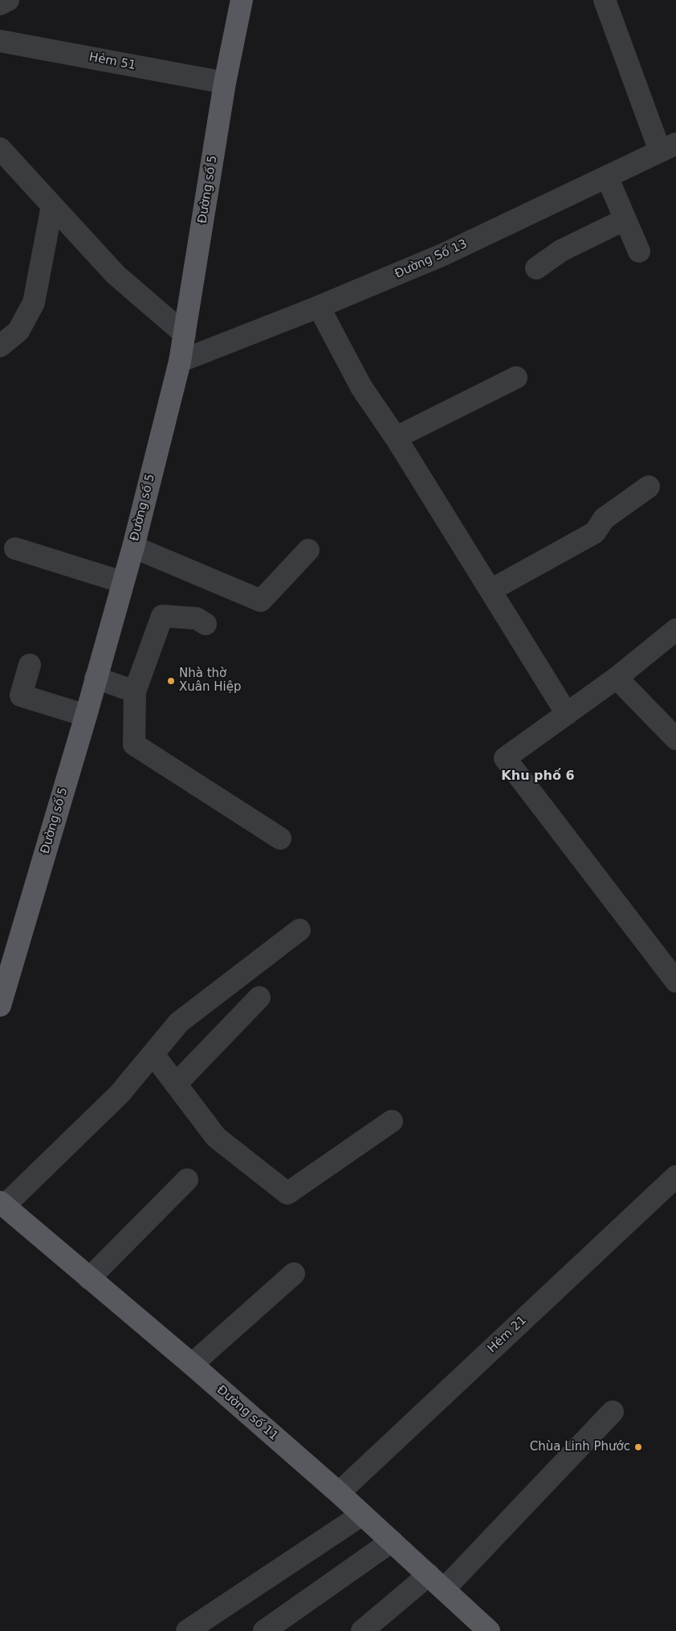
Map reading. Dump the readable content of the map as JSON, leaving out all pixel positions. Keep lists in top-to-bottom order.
{
  "streets": {
    "main road": ["Đường số 5", "Đường số 11"],
    "street": ["Hẻm 51", "Đường Số 13", "Hẻm 21"]
  },
  "crossings": [
    ["Hẻm 51", "Đường số 5"],
    ["Đường số 5", "Đường Số 13"],
    ["Hẻm 21", "Đường số 11"]
  ],
  "districts": ["Khu phố 6"],
  "places": ["Nhà thờ Xuân Hiệp", "Chùa Linh Phước"]
}
